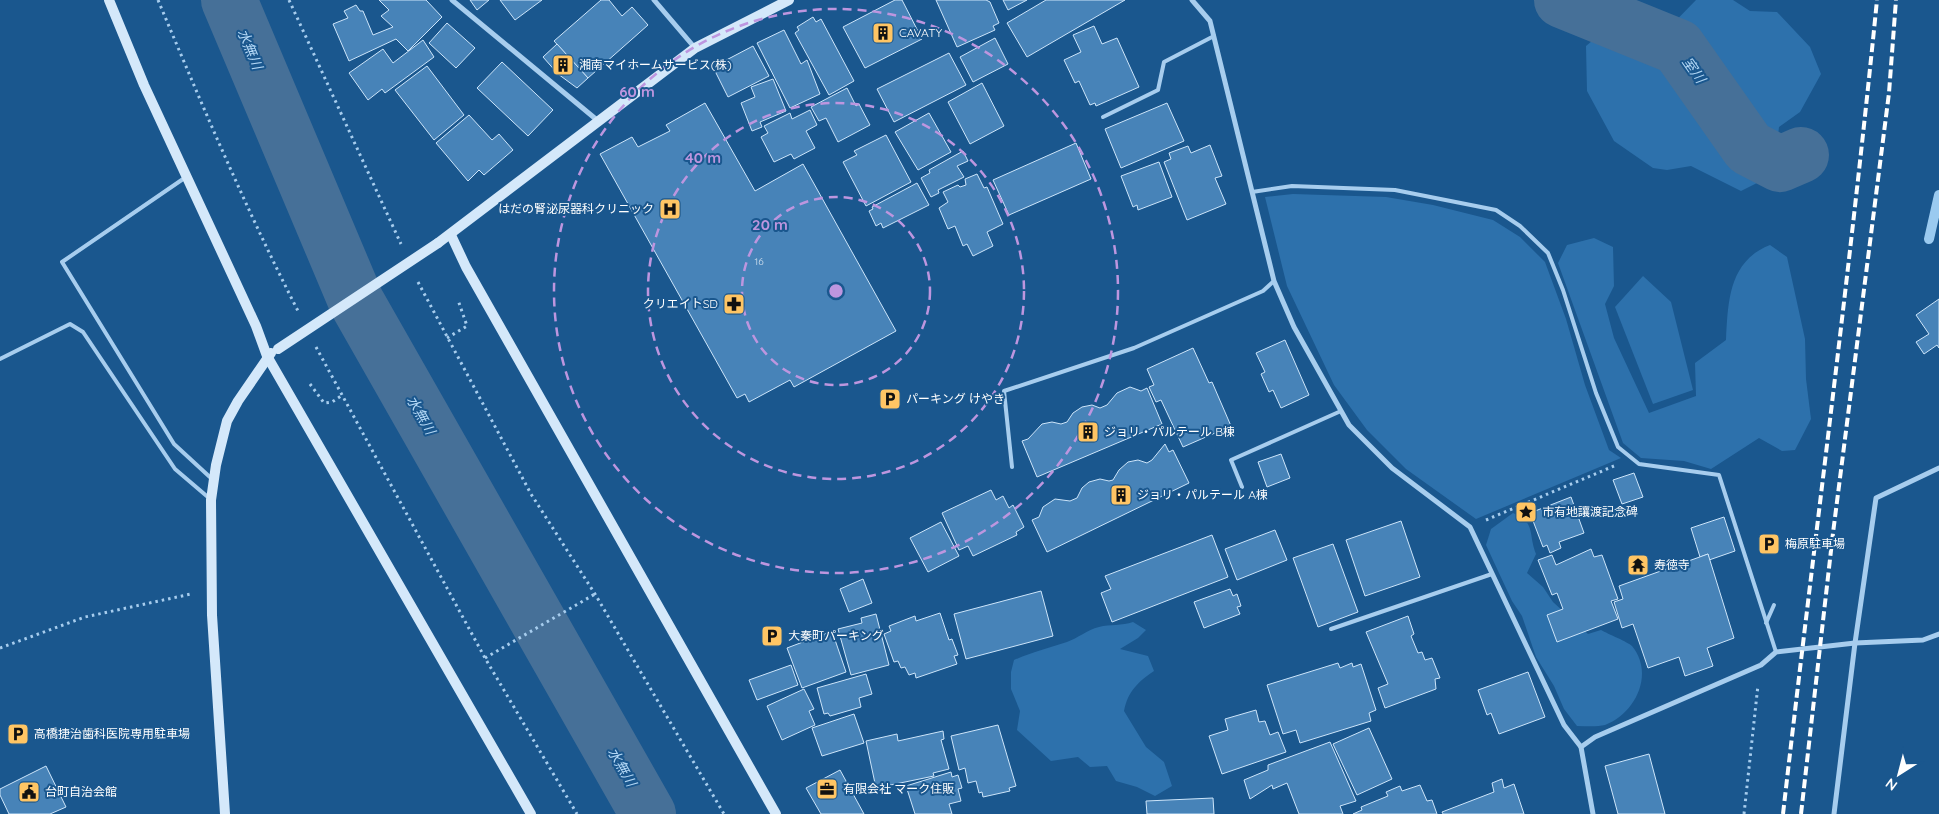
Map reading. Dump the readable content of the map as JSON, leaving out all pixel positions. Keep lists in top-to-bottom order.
{
  "water": ["水無川", "室川"],
  "places": {
    "building": [
      "CAVATY",
      "湘南マイホームサービス(株)",
      "ジョリ・パルテール B棟",
      "ジョリ・パルテール A棟"
    ],
    "hospital": ["はだの腎泌尿器科クリニック"],
    "pharmacy": ["クリエイトSD"],
    "parking": [
      "パーキング けやき",
      "梅原駐車場",
      "大秦町パーキング",
      "高橋捷治歯科医院専用駐車場"
    ],
    "place": ["市有地讓渡記念碑"],
    "temple": ["寿徳寺"],
    "office": ["有限会社 マーク住販"],
    "public building": ["台町自治会館"]
  },
  "house_numbers": ["16"],
  "north": "bottom left",
  "rings": ["60 m", "40 m", "20 m"]
}
